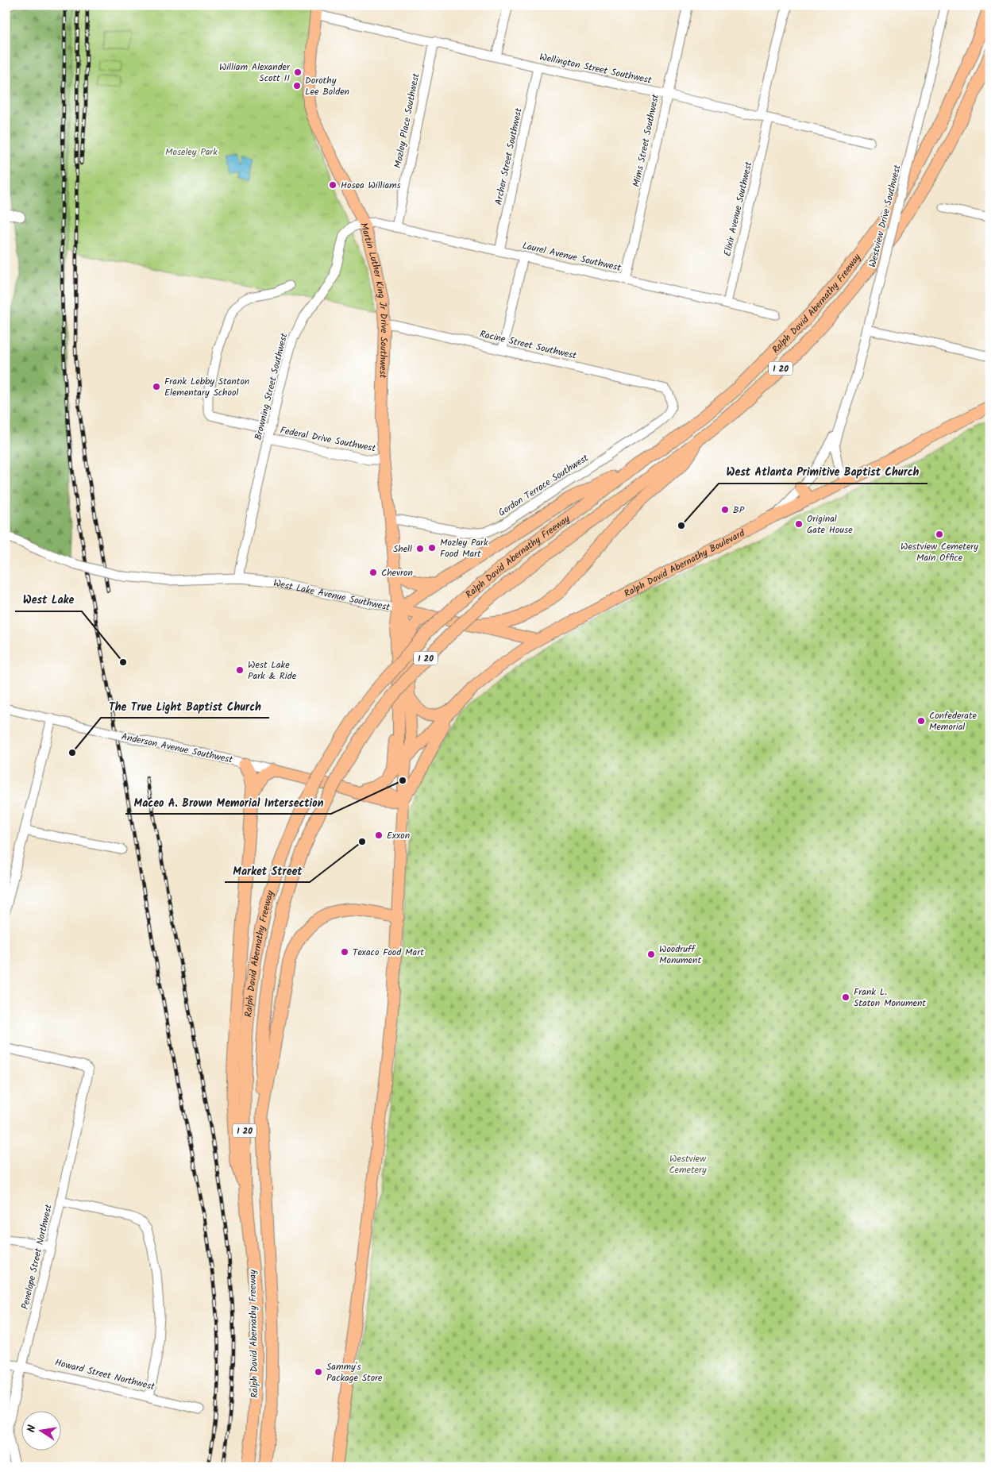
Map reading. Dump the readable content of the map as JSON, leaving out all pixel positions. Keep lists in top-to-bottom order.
{
  "streets": {
    "highway": ["Ralph David Abernathy Freeway", "I 20"],
    "main road": [
      "Martin Luther King Jr Drive Southwest",
      "Ralph David Abernathy Boulevard",
      "West Lake Avenue Southwest",
      "Anderson Avenue Southwest"
    ],
    "street": [
      "Wellington Street Southwest",
      "Mozley Place Southwest",
      "Mims Street Southwest",
      "Archer Street Southwest",
      "Elixir Avenue Southwest",
      "Westview Drive Southwest",
      "Laurel Avenue Southwest",
      "Racine Street Southwest",
      "Browning Street Southwest",
      "Federal Drive Southwest",
      "Gordon Terrace Southwest",
      "Penelope Street Northwest",
      "Howard Street Northwest"
    ]
  },
  "crossings": [
    ["Wellington Street Southwest", "Mozley Place Southwest"],
    ["Wellington Street Southwest", "Mims Street Southwest"],
    ["Wellington Street Southwest", "Archer Street Southwest"],
    ["Wellington Street Southwest", "Elixir Avenue Southwest"],
    ["Wellington Street Southwest", "Martin Luther King Jr Drive Southwest"],
    ["Mozley Place Southwest", "Laurel Avenue Southwest"],
    ["Mims Street Southwest", "Laurel Avenue Southwest"],
    ["Archer Street Southwest", "Laurel Avenue Southwest"],
    ["Elixir Avenue Southwest", "Laurel Avenue Southwest"],
    ["Westview Drive Southwest", "Ralph David Abernathy Boulevard"],
    ["Laurel Avenue Southwest", "Martin Luther King Jr Drive Southwest"],
    ["Laurel Avenue Southwest", "Browning Street Southwest"],
    ["Martin Luther King Jr Drive Southwest", "Racine Street Southwest"],
    ["Martin Luther King Jr Drive Southwest", "Browning Street Southwest"],
    ["Martin Luther King Jr Drive Southwest", "Federal Drive Southwest"],
    ["Martin Luther King Jr Drive Southwest", "Gordon Terrace Southwest"],
    ["Martin Luther King Jr Drive Southwest", "West Lake Avenue Southwest"],
    ["Ralph David Abernathy Freeway", "I 20"],
    ["Racine Street Southwest", "Gordon Terrace Southwest"],
    ["Browning Street Southwest", "Federal Drive Southwest"],
    ["Browning Street Southwest", "West Lake Avenue Southwest"],
    ["Ralph David Abernathy Boulevard", "West Lake Avenue Southwest"],
    ["Ralph David Abernathy Boulevard", "Anderson Avenue Southwest"],
    ["Penelope Street Northwest", "Howard Street Northwest"]
  ],
  "parks": ["Moseley Park", "Westview Cemetery"],
  "places": [
    "William Alexander Scott II",
    "Dorothy Lee Bolden",
    "Hosea Williams",
    "Frank Lebby Stanton Elementary School",
    "BP",
    "Original Gate House",
    "West Atlanta Primitive Baptist Church",
    "Westview Cemetery Main Office",
    "Mozley Park Food Mart",
    "Shell",
    "Chevron",
    "West Lake",
    "West Lake Park & Ride",
    "Confederate Memorial",
    "The True Light Baptist Church",
    "Maceo A. Brown Memorial Intersection",
    "Exxon",
    "Market Street",
    "Texaco Food Mart",
    "Woodruff Monument",
    "Frank L. Staton Monument",
    "Sammy's Package Store"
  ],
  "north": "left"
}
